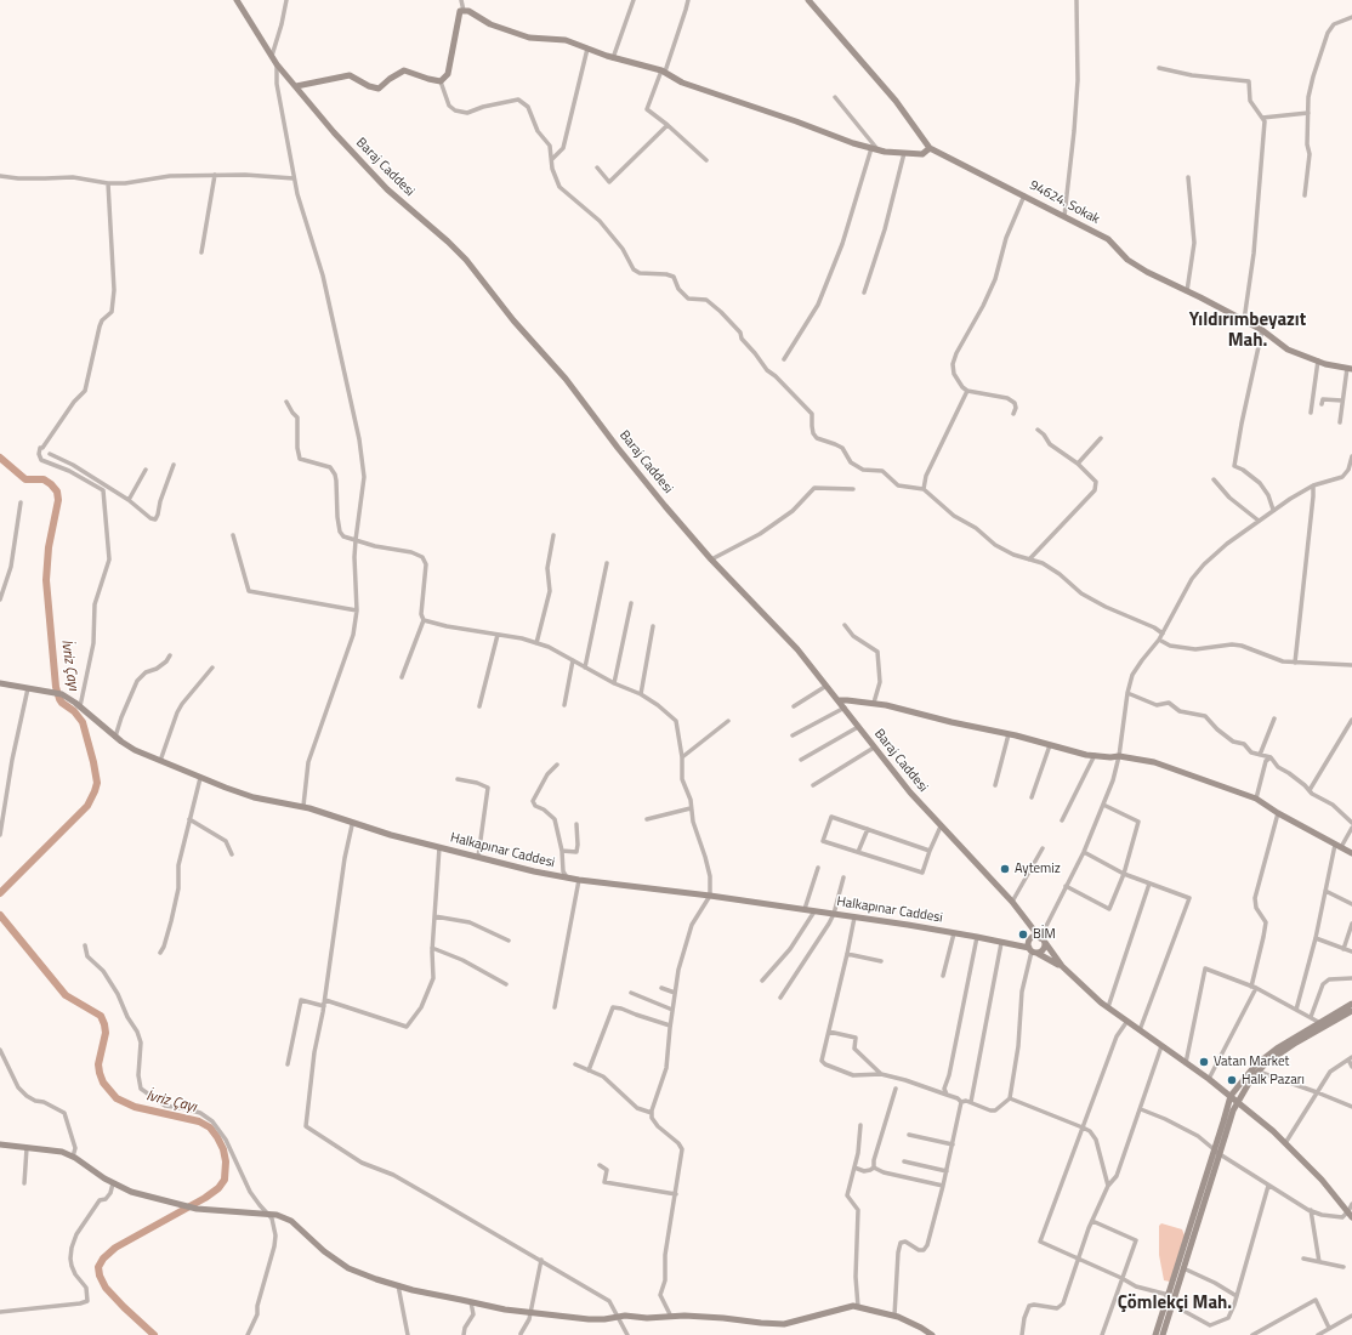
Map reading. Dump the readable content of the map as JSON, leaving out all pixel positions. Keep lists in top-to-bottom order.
{
  "streets": {
    "main road": ["Baraj Caddesi", "94624. Sokak", "Halkapınar Caddesi"]
  },
  "crossings": [
    ["Baraj Caddesi", "Halkapınar Caddesi"]
  ],
  "districts": ["Yıldırımbeyazıt Mah.", "Çömlekçi Mah."],
  "water": ["İvriz Çayı"],
  "places": [
    "Aytemiz",
    "BİM",
    "Vatan Market",
    "Halk Pazarı"
  ]
}
